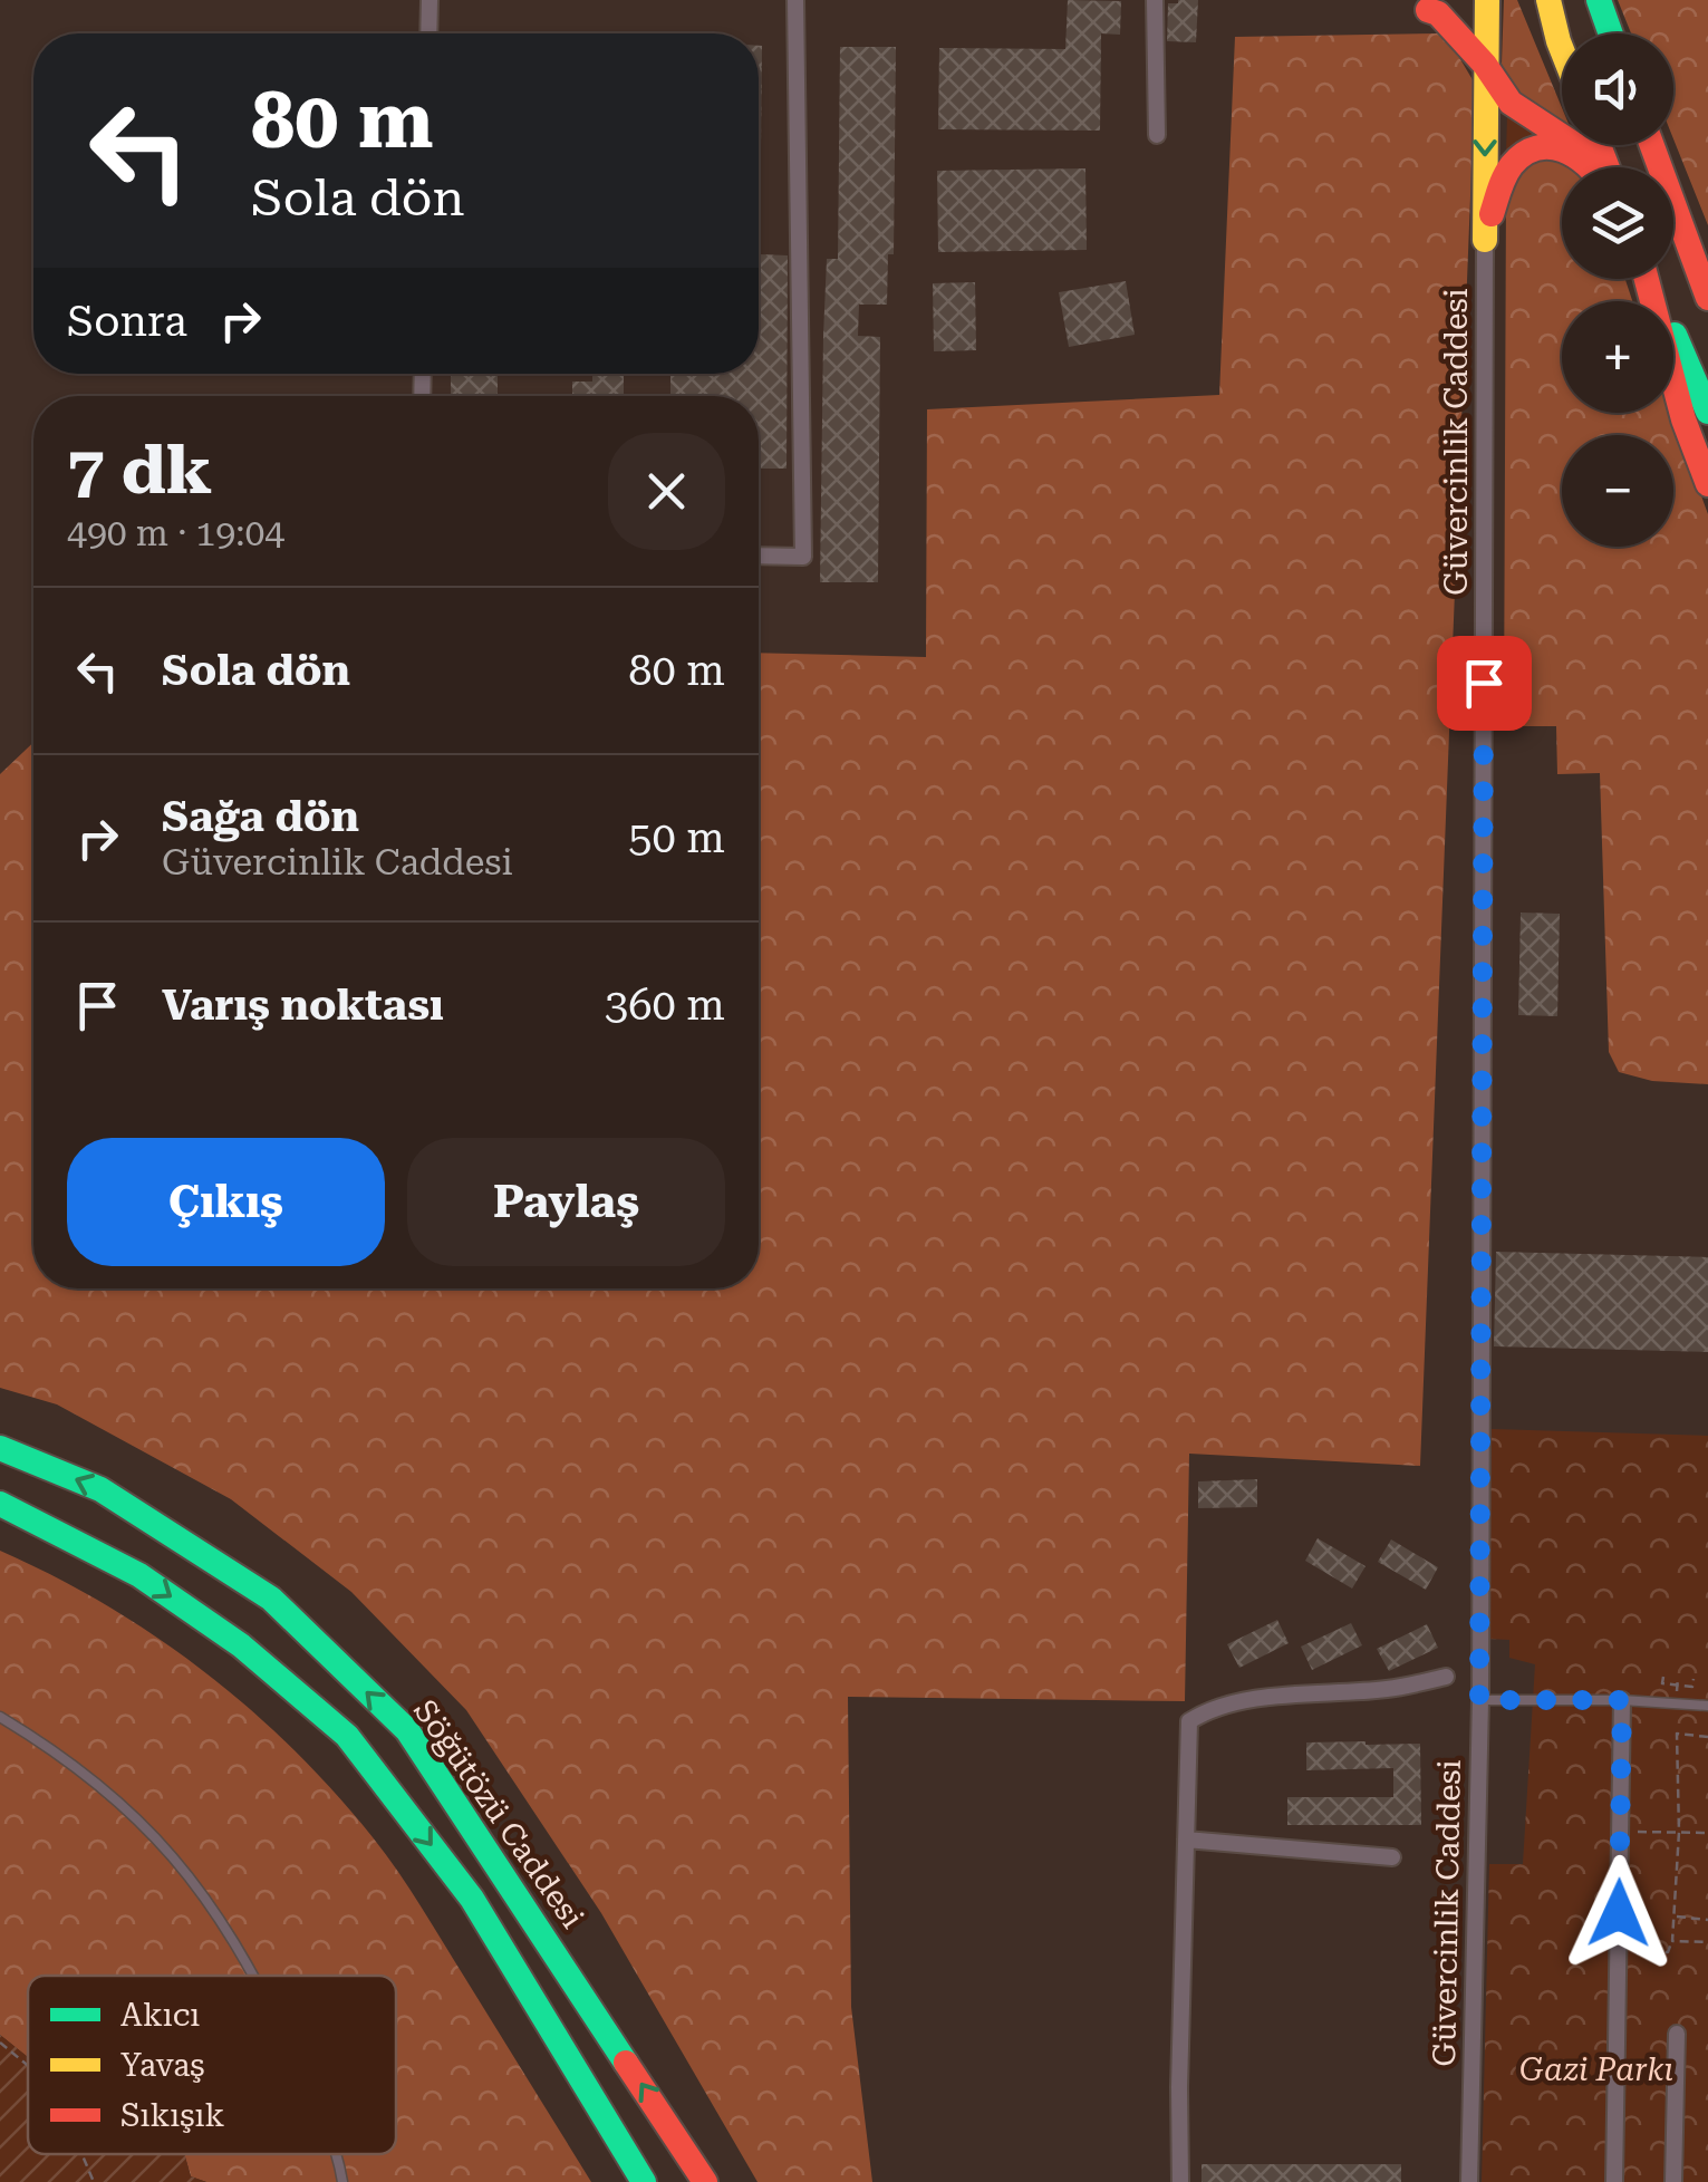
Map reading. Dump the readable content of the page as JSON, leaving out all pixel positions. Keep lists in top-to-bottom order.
{
  "streets": {
    "main road": ["Söğütözü Caddesi"],
    "street": ["Güvercinlik Caddesi"]
  },
  "parks": ["Gazi Parkı"],
  "legend": ["Akıcı", "Yavaş", "Sıkışık"],
  "page": {
    "map_buttons": ["+", "−"],
    "turn": ["80 m", "Sola dön"],
    "then": "Sonra",
    "heading": ["7 dk", "490 m · 19:04"],
    "list": [
      {
        "name": "Sola dön",
        "value": "80 m"
      },
      {
        "name": "Sağa dön",
        "note": "Güvercinlik Caddesi",
        "value": "50 m"
      },
      {
        "name": "Varış noktası",
        "value": "360 m"
      }
    ],
    "buttons": ["Çıkış", "Paylaş"]
  }
}
